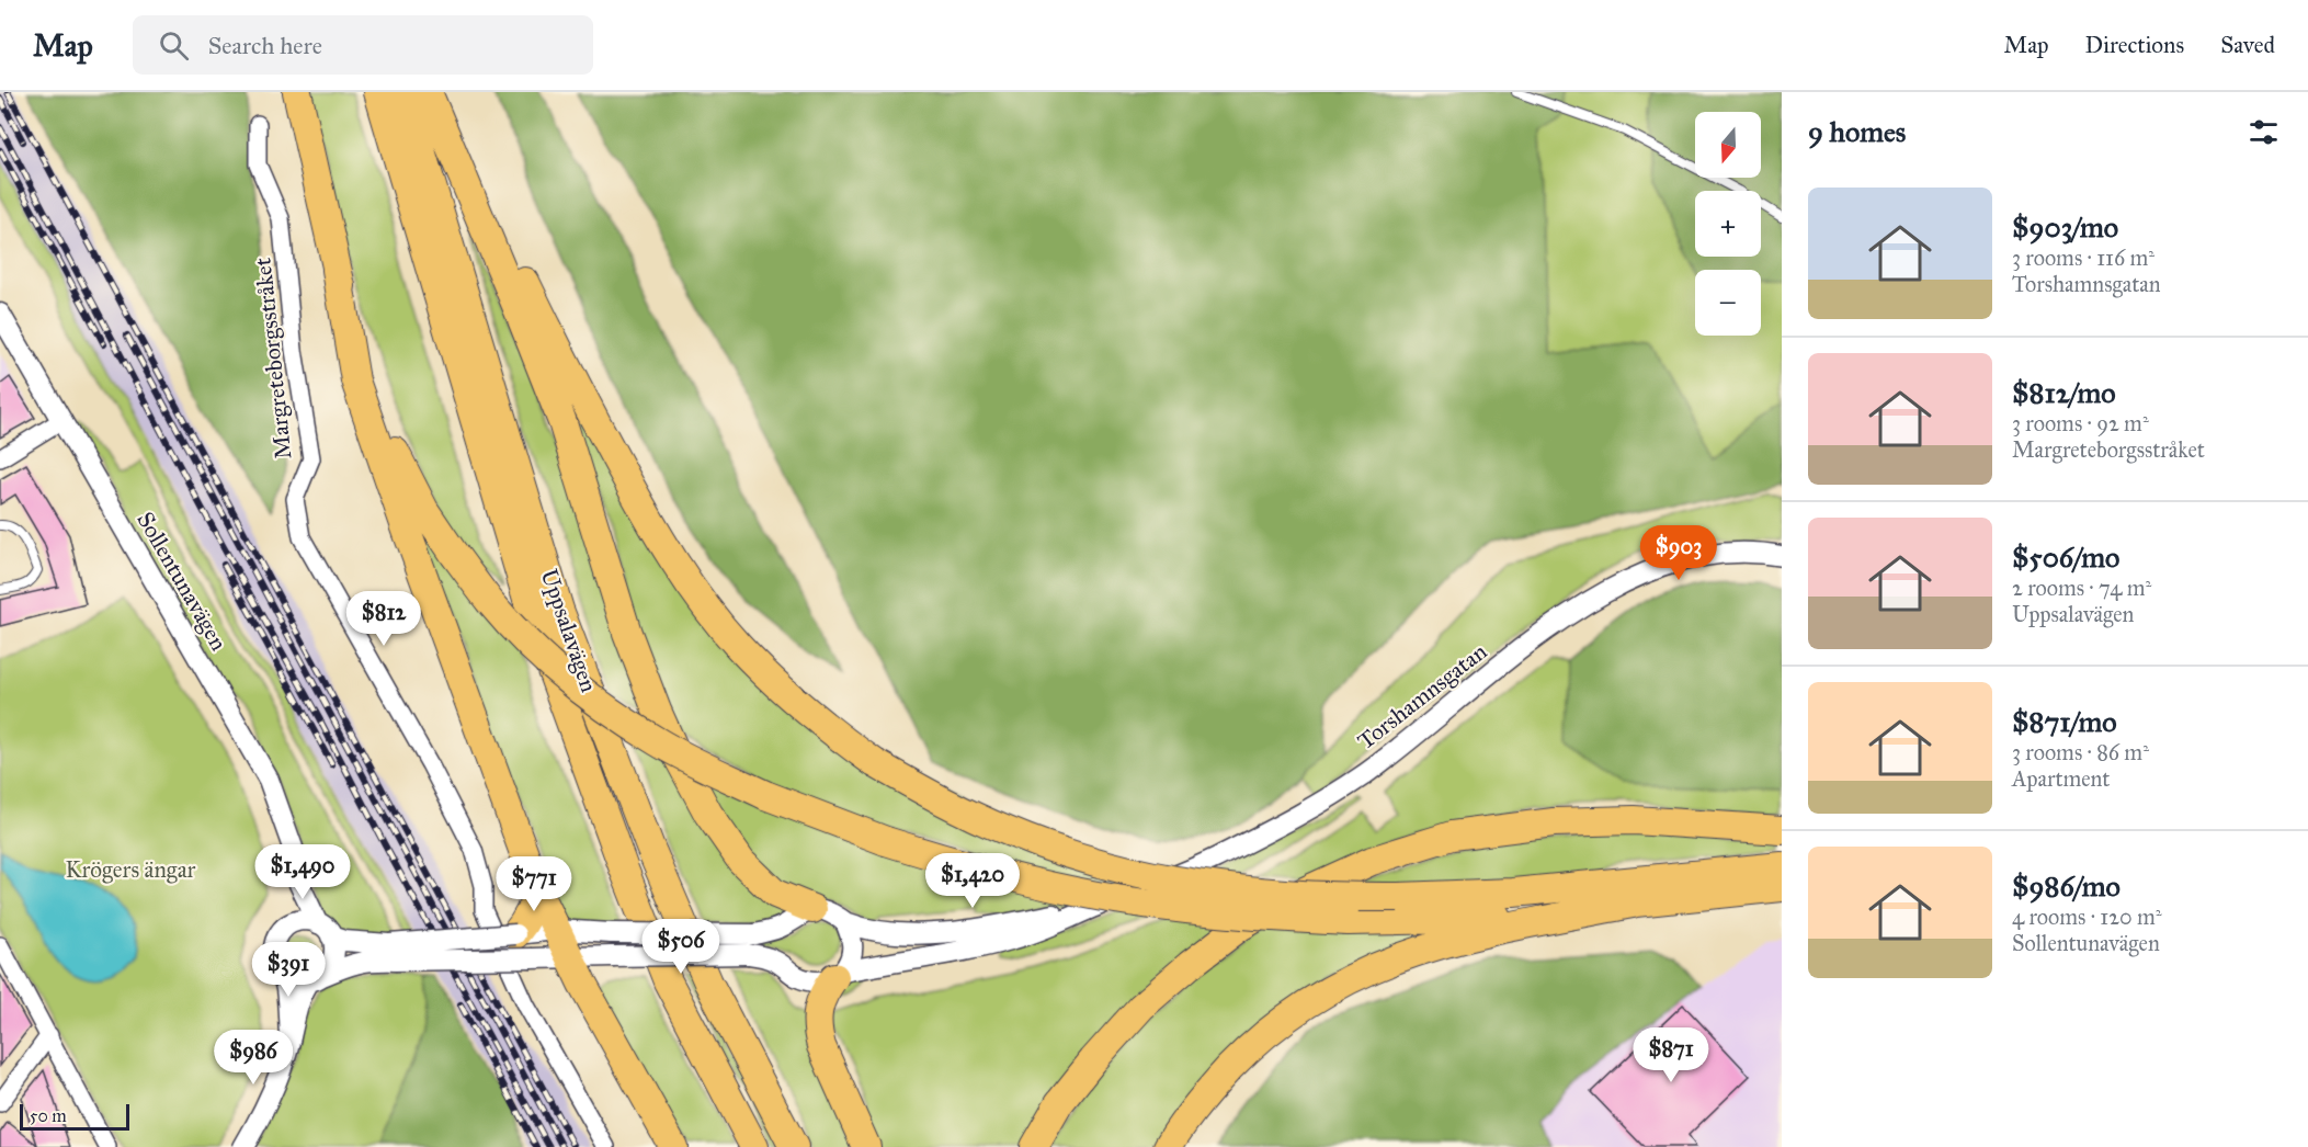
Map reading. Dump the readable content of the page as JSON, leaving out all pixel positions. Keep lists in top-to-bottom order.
{
  "streets": {
    "highway": ["Uppsalavägen"],
    "street": ["Margreteborgsstråket", "Sollentunavägen", "Torshamnsgatan"]
  },
  "parks": ["Krögers ängar"],
  "scale_bar": "50 m",
  "north": "bottom",
  "page": {
    "header": "Map",
    "search": "Search here",
    "nav": ["Map", "Directions", "Saved"],
    "heading": "9 homes",
    "map_buttons": ["+", "−"],
    "list": [
      {
        "name": "$903/mo",
        "note": "3 rooms · 116 m² · Torshamnsgatan"
      },
      {
        "name": "$812/mo",
        "note": "3 rooms · 92 m² · Margreteborgsstråket"
      },
      {
        "name": "$506/mo",
        "note": "2 rooms · 74 m² · Uppsalavägen"
      },
      {
        "name": "$871/mo",
        "note": "3 rooms · 86 m² · Apartment"
      },
      {
        "name": "$986/mo",
        "note": "4 rooms · 120 m² · Sollentunavägen"
      }
    ],
    "price": [
      "$903",
      "$812",
      "$1,490",
      "$1,420",
      "$771",
      "$506",
      "$391",
      "$871",
      "$986"
    ],
    "scale": "50 m"
  }
}
